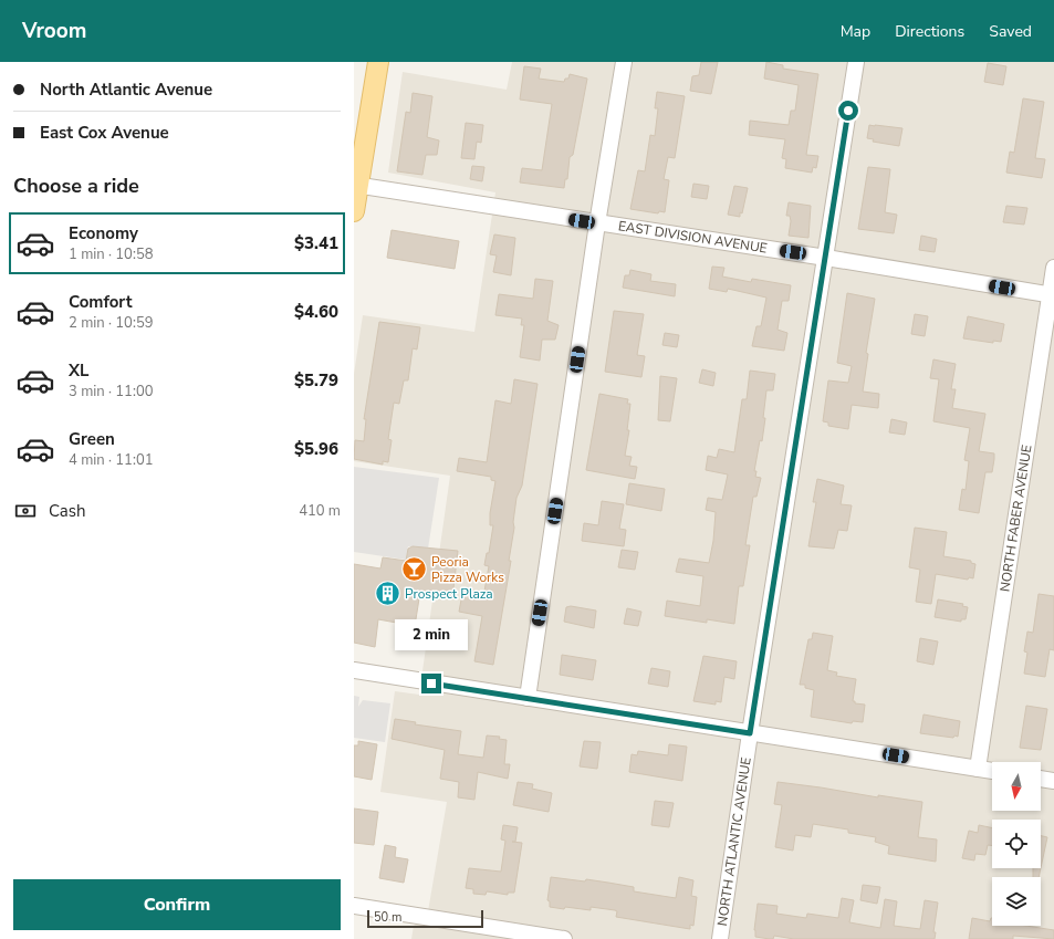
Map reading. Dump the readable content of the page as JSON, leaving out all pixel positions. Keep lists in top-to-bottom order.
{
  "streets": {
    "street": ["EAST DIVISION AVENUE", "NORTH FABER AVENUE", "NORTH ATLANTIC AVENUE"]
  },
  "crossings": [
    ["EAST DIVISION AVENUE", "NORTH FABER AVENUE"],
    ["EAST DIVISION AVENUE", "NORTH ATLANTIC AVENUE"]
  ],
  "places": {
    "bar": ["Peoria Pizza Works"],
    "building": ["Prospect Plaza"]
  },
  "scale_bar": "50 m",
  "north": "bottom",
  "page": {
    "header": "Vroom",
    "nav": ["Map", "Directions", "Saved"],
    "banner": ["North Atlantic Avenue", "East Cox Avenue"],
    "heading": "Choose a ride",
    "list": [
      {
        "name": "Economy",
        "note": "1 min · 10:58",
        "value": "$3.41"
      },
      {
        "name": "Comfort",
        "note": "2 min · 10:59",
        "value": "$4.60"
      },
      {
        "name": "XL",
        "note": "3 min · 11:00",
        "value": "$5.79"
      },
      {
        "name": "Green",
        "note": "4 min · 11:01",
        "value": "$5.96"
      }
    ],
    "pay": ["Cash", "410 m"],
    "bubble": "2 min",
    "buttons": "Confirm",
    "scale": "50 m"
  }
}
